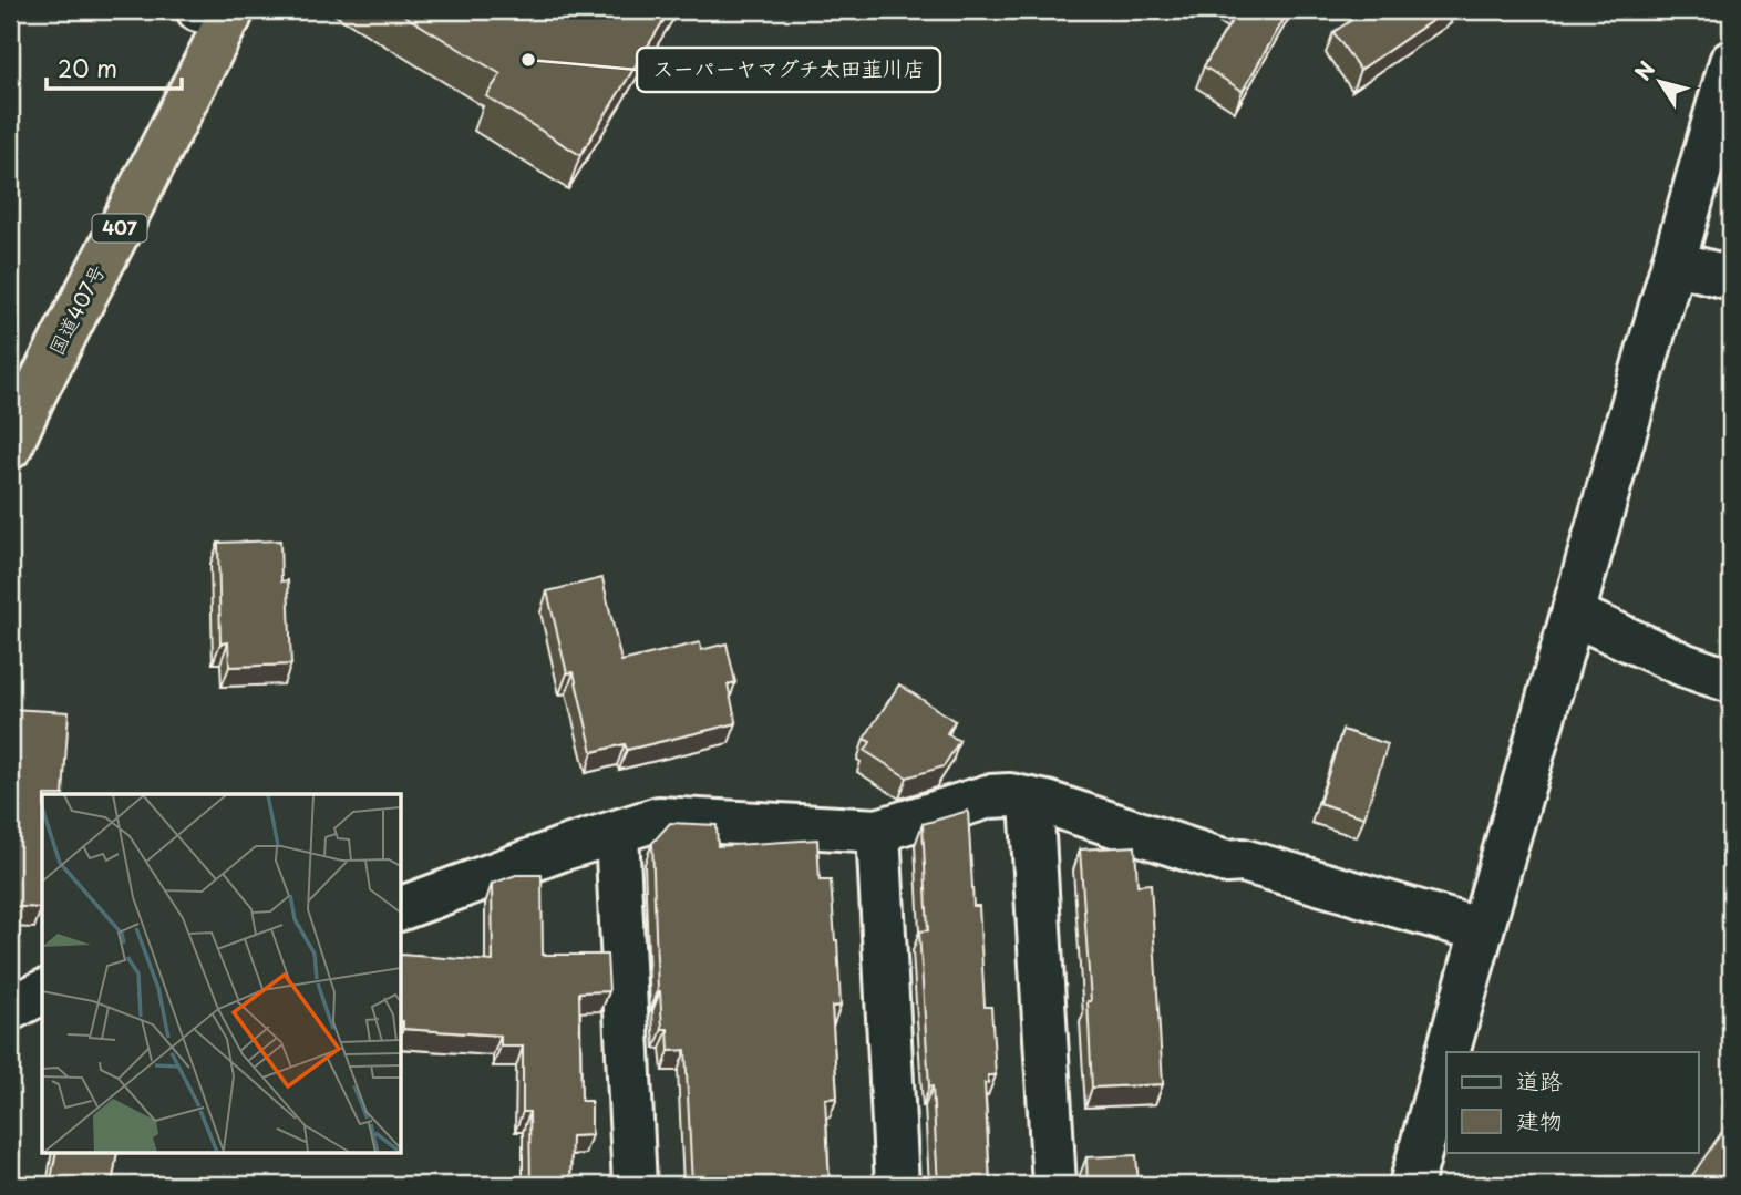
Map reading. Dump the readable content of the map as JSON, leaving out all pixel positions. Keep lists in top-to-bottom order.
{
  "streets": {
    "highway": ["407", "国道407号"]
  },
  "places": ["スーパーヤマグチ太田韮川店"],
  "legend": ["道路", "建物"],
  "scale_bar": "20 m",
  "north": "top left"
}
